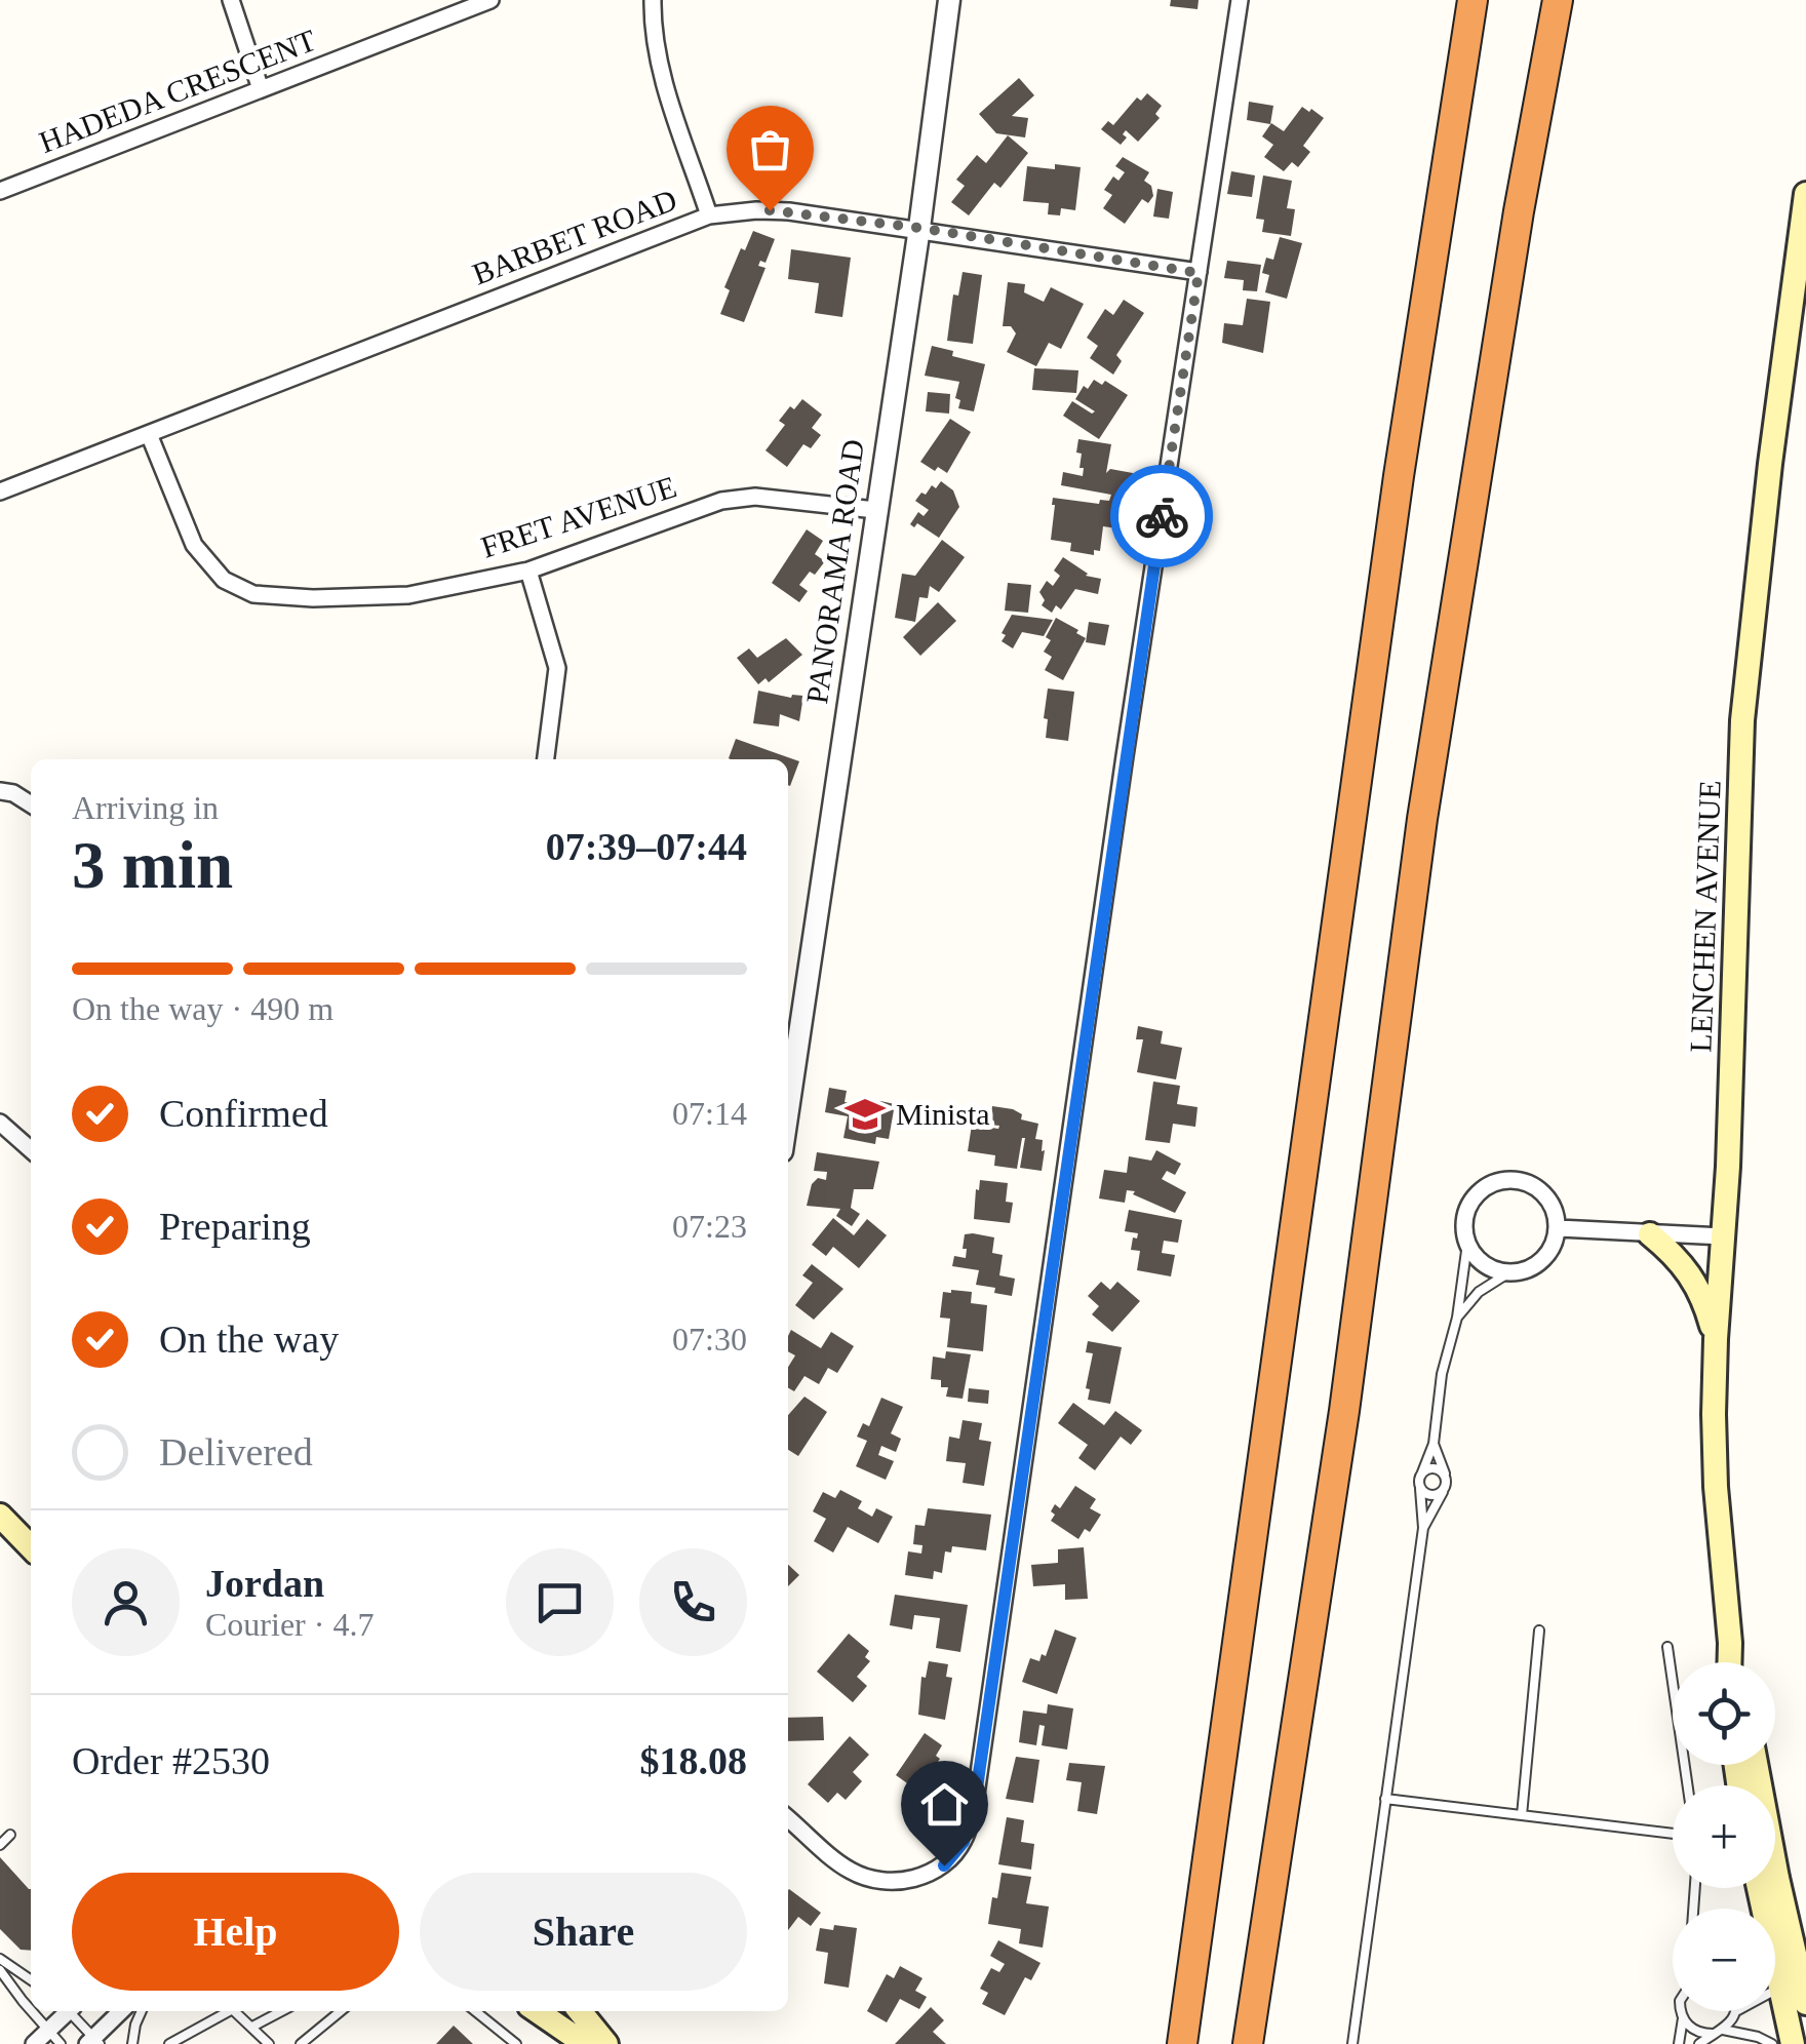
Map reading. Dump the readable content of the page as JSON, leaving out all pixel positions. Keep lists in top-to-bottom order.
{
  "streets": {
    "main road": ["LENCHEN AVENUE"],
    "street": [
      "HADEDA CRESCENT",
      "BARBET ROAD",
      "FRET AVENUE",
      "PANORAMA ROAD"
    ]
  },
  "crossings": [
    ["BARBET ROAD", "FRET AVENUE"],
    ["BARBET ROAD", "PANORAMA ROAD"],
    ["FRET AVENUE", "PANORAMA ROAD"]
  ],
  "places": {
    "school or university": ["Minista"]
  },
  "page": {
    "heading": ["3 min", "Arriving in", "07:39–07:44"],
    "panel": [
      "Jordan",
      "Courier · 4.7",
      "Order #2530",
      "$18.08"
    ],
    "bar": "On the way · 490 m",
    "list": [
      ["Confirmed", "07:14"],
      ["Preparing", "07:23"],
      ["On the way", "07:30"],
      "Delivered"
    ],
    "map_buttons": ["+", "−"],
    "buttons": ["Help", "Share"]
  }
}
